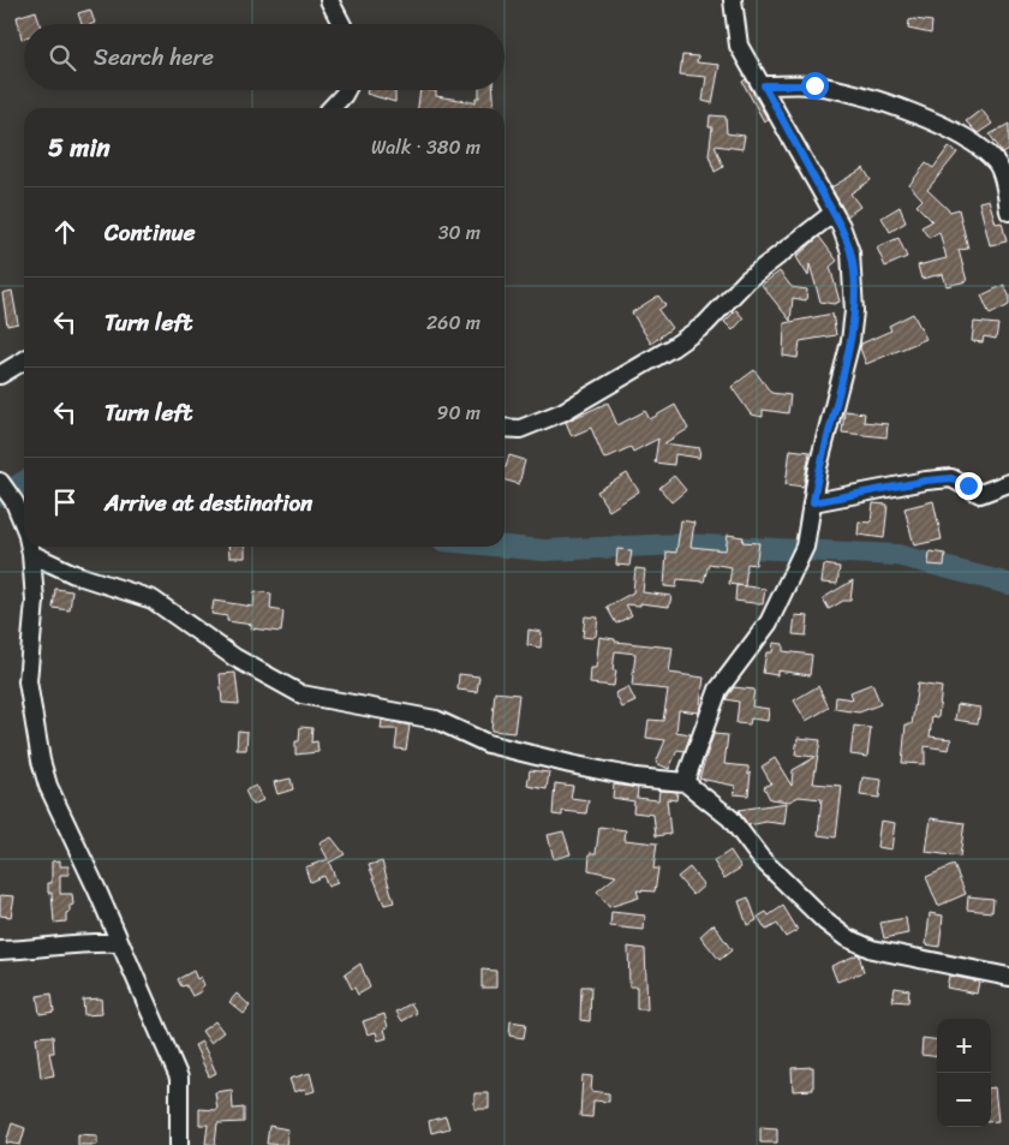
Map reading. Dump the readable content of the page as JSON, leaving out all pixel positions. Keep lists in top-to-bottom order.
{
  "page": {
    "search": "Search here",
    "heading": ["5 min", "Walk · 380 m"],
    "list": [
      ["Continue", "30 m"],
      ["Turn left", "260 m"],
      ["Turn left", "90 m"],
      "Arrive at destination"
    ],
    "map_buttons": ["+", "−"]
  }
}
